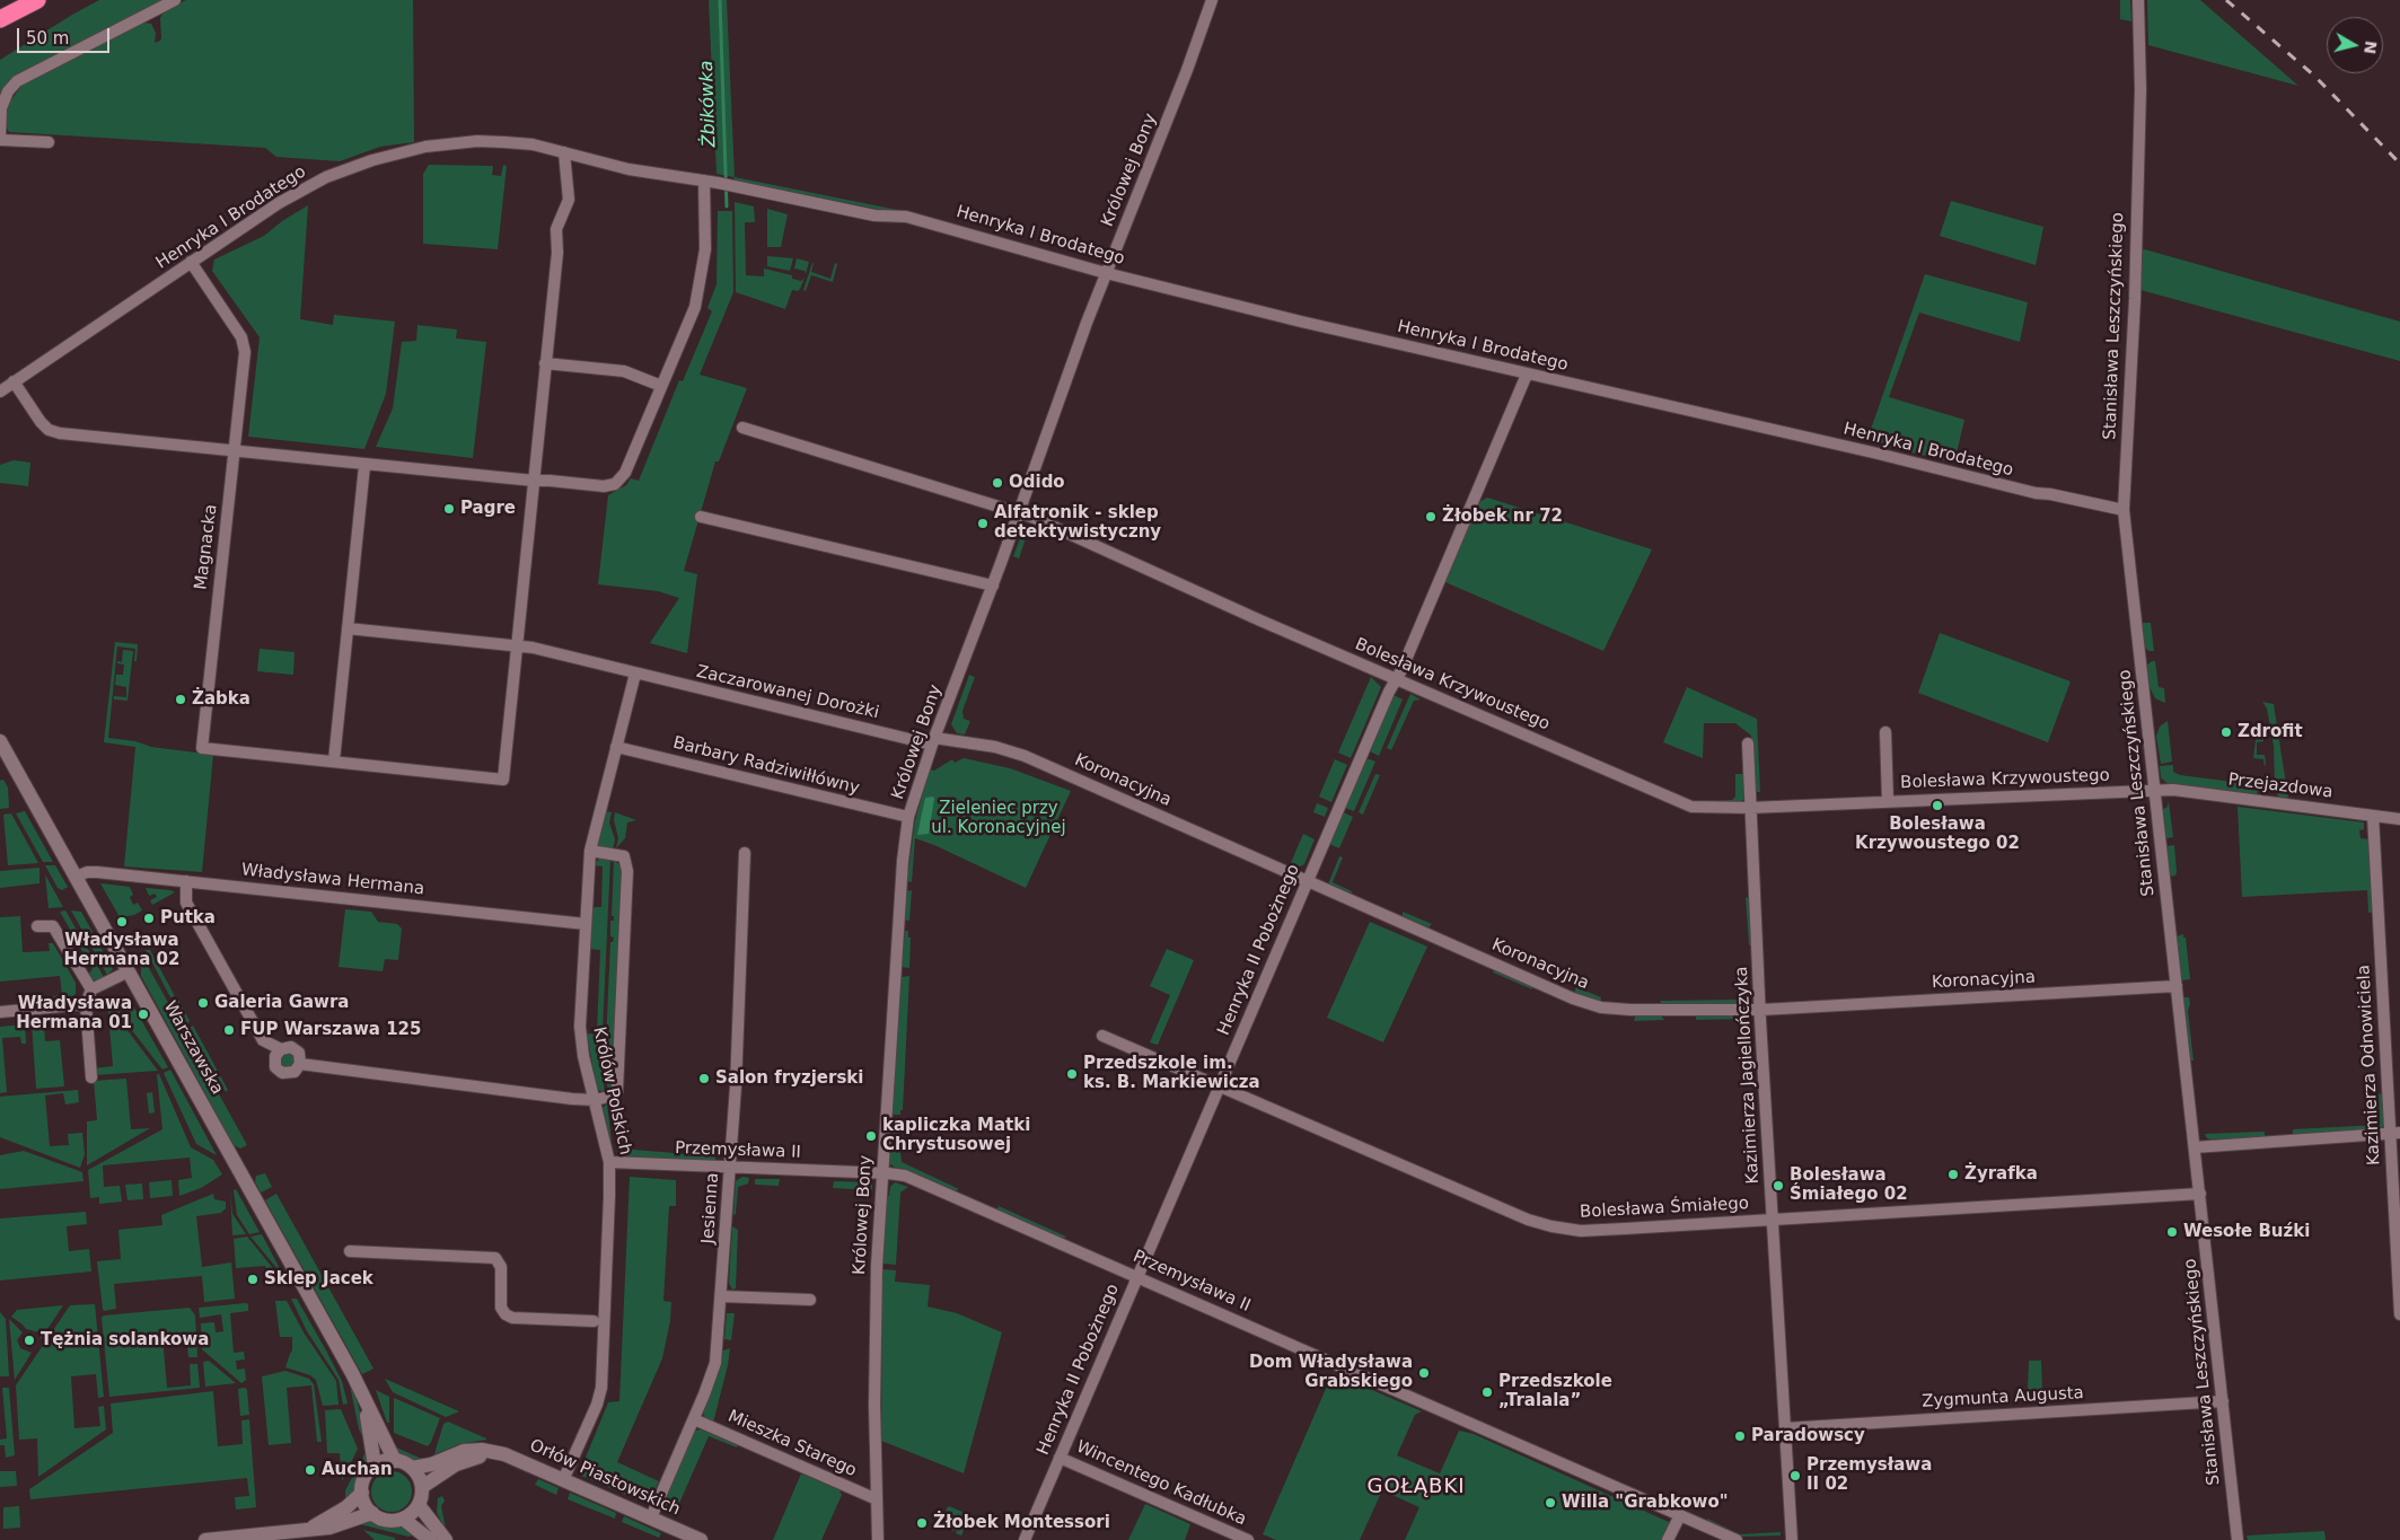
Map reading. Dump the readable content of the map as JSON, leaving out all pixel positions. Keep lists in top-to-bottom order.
{
  "streets": {
    "street": [
      "Królowej Bony",
      "Henryka I Brodatego",
      "Stanisława Leszczyńskiego",
      "Magnacka",
      "Bolesława Krzywoustego",
      "Zaczarowanej Dorożki",
      "Barbary Radziwiłłówny",
      "Koronacyjna",
      "Przejazdowa",
      "Władysława Hermana",
      "Henryka II Pobożnego",
      "Warszawska",
      "Kazimierza Odnowiciela",
      "Kazimierza Jagiellończyka",
      "Królów Polskich",
      "Przemysława II",
      "Jesienna",
      "Bolesława Śmiałego",
      "Zygmunta Augusta",
      "Mieszka Starego",
      "Orłów Piastowskich",
      "Wincentego Kadłubka"
    ]
  },
  "crossings": [
    ["Królowej Bony", "Henryka I Brodatego"],
    ["Królowej Bony", "Bolesława Krzywoustego"],
    ["Królowej Bony", "Zaczarowanej Dorożki"],
    ["Królowej Bony", "Barbary Radziwiłłówny"],
    ["Królowej Bony", "Koronacyjna"],
    ["Królowej Bony", "Przemysława II"],
    ["Królowej Bony", "Mieszka Starego"],
    ["Henryka I Brodatego", "Stanisława Leszczyńskiego"],
    ["Henryka I Brodatego", "Magnacka"],
    ["Henryka I Brodatego", "Henryka II Pobożnego"],
    ["Stanisława Leszczyńskiego", "Bolesława Krzywoustego"],
    ["Stanisława Leszczyńskiego", "Koronacyjna"],
    ["Stanisława Leszczyńskiego", "Przejazdowa"],
    ["Stanisława Leszczyńskiego", "Bolesława Śmiałego"],
    ["Stanisława Leszczyńskiego", "Zygmunta Augusta"],
    ["Bolesława Krzywoustego", "Przejazdowa"],
    ["Bolesława Krzywoustego", "Henryka II Pobożnego"],
    ["Bolesława Krzywoustego", "Kazimierza Jagiellończyka"],
    ["Zaczarowanej Dorożki", "Koronacyjna"],
    ["Zaczarowanej Dorożki", "Królów Polskich"],
    ["Barbary Radziwiłłówny", "Królów Polskich"],
    ["Koronacyjna", "Henryka II Pobożnego"],
    ["Koronacyjna", "Kazimierza Jagiellończyka"],
    ["Przejazdowa", "Kazimierza Odnowiciela"],
    ["Władysława Hermana", "Warszawska"],
    ["Władysława Hermana", "Królów Polskich"],
    ["Henryka II Pobożnego", "Przemysława II"],
    ["Henryka II Pobożnego", "Bolesława Śmiałego"],
    ["Henryka II Pobożnego", "Wincentego Kadłubka"],
    ["Warszawska", "Orłów Piastowskich"],
    ["Kazimierza Jagiellończyka", "Bolesława Śmiałego"],
    ["Kazimierza Jagiellończyka", "Zygmunta Augusta"],
    ["Królów Polskich", "Przemysława II"],
    ["Królów Polskich", "Orłów Piastowskich"],
    ["Przemysława II", "Jesienna"],
    ["Jesienna", "Mieszka Starego"],
    ["Jesienna", "Orłów Piastowskich"]
  ],
  "districts": ["GOŁĄBKI"],
  "water": ["Żbikówka"],
  "parks": ["Zieleniec przy ul. Koronacyjnej"],
  "places": [
    "Odido",
    "Pagre",
    "Żłobek nr 72",
    "Alfatronik - sklep detektywistyczny",
    "Żabka",
    "Zdrofit",
    "Bolesława Krzywoustego 02",
    "Putka",
    "Władysława Hermana 02",
    "Galeria Gawra",
    "Władysława Hermana 01",
    "FUP Warszawa 125",
    "Przedszkole im. ks. B. Markiewicza",
    "Salon fryzjerski",
    "kapliczka Matki Chrystusowej",
    "Żyrafka",
    "Bolesława Śmiałego 02",
    "Wesołe Buźki",
    "Sklep Jacek",
    "Tężnia solankowa",
    "Dom Władysława Grabskiego",
    "Przedszkole „Tralala”",
    "Paradowscy",
    "Auchan",
    "Przemysława II 02",
    "Willa \"Grabkowo\"",
    "Żłobek Montessori"
  ],
  "scale_bar": "50 m",
  "north": "right"
}
